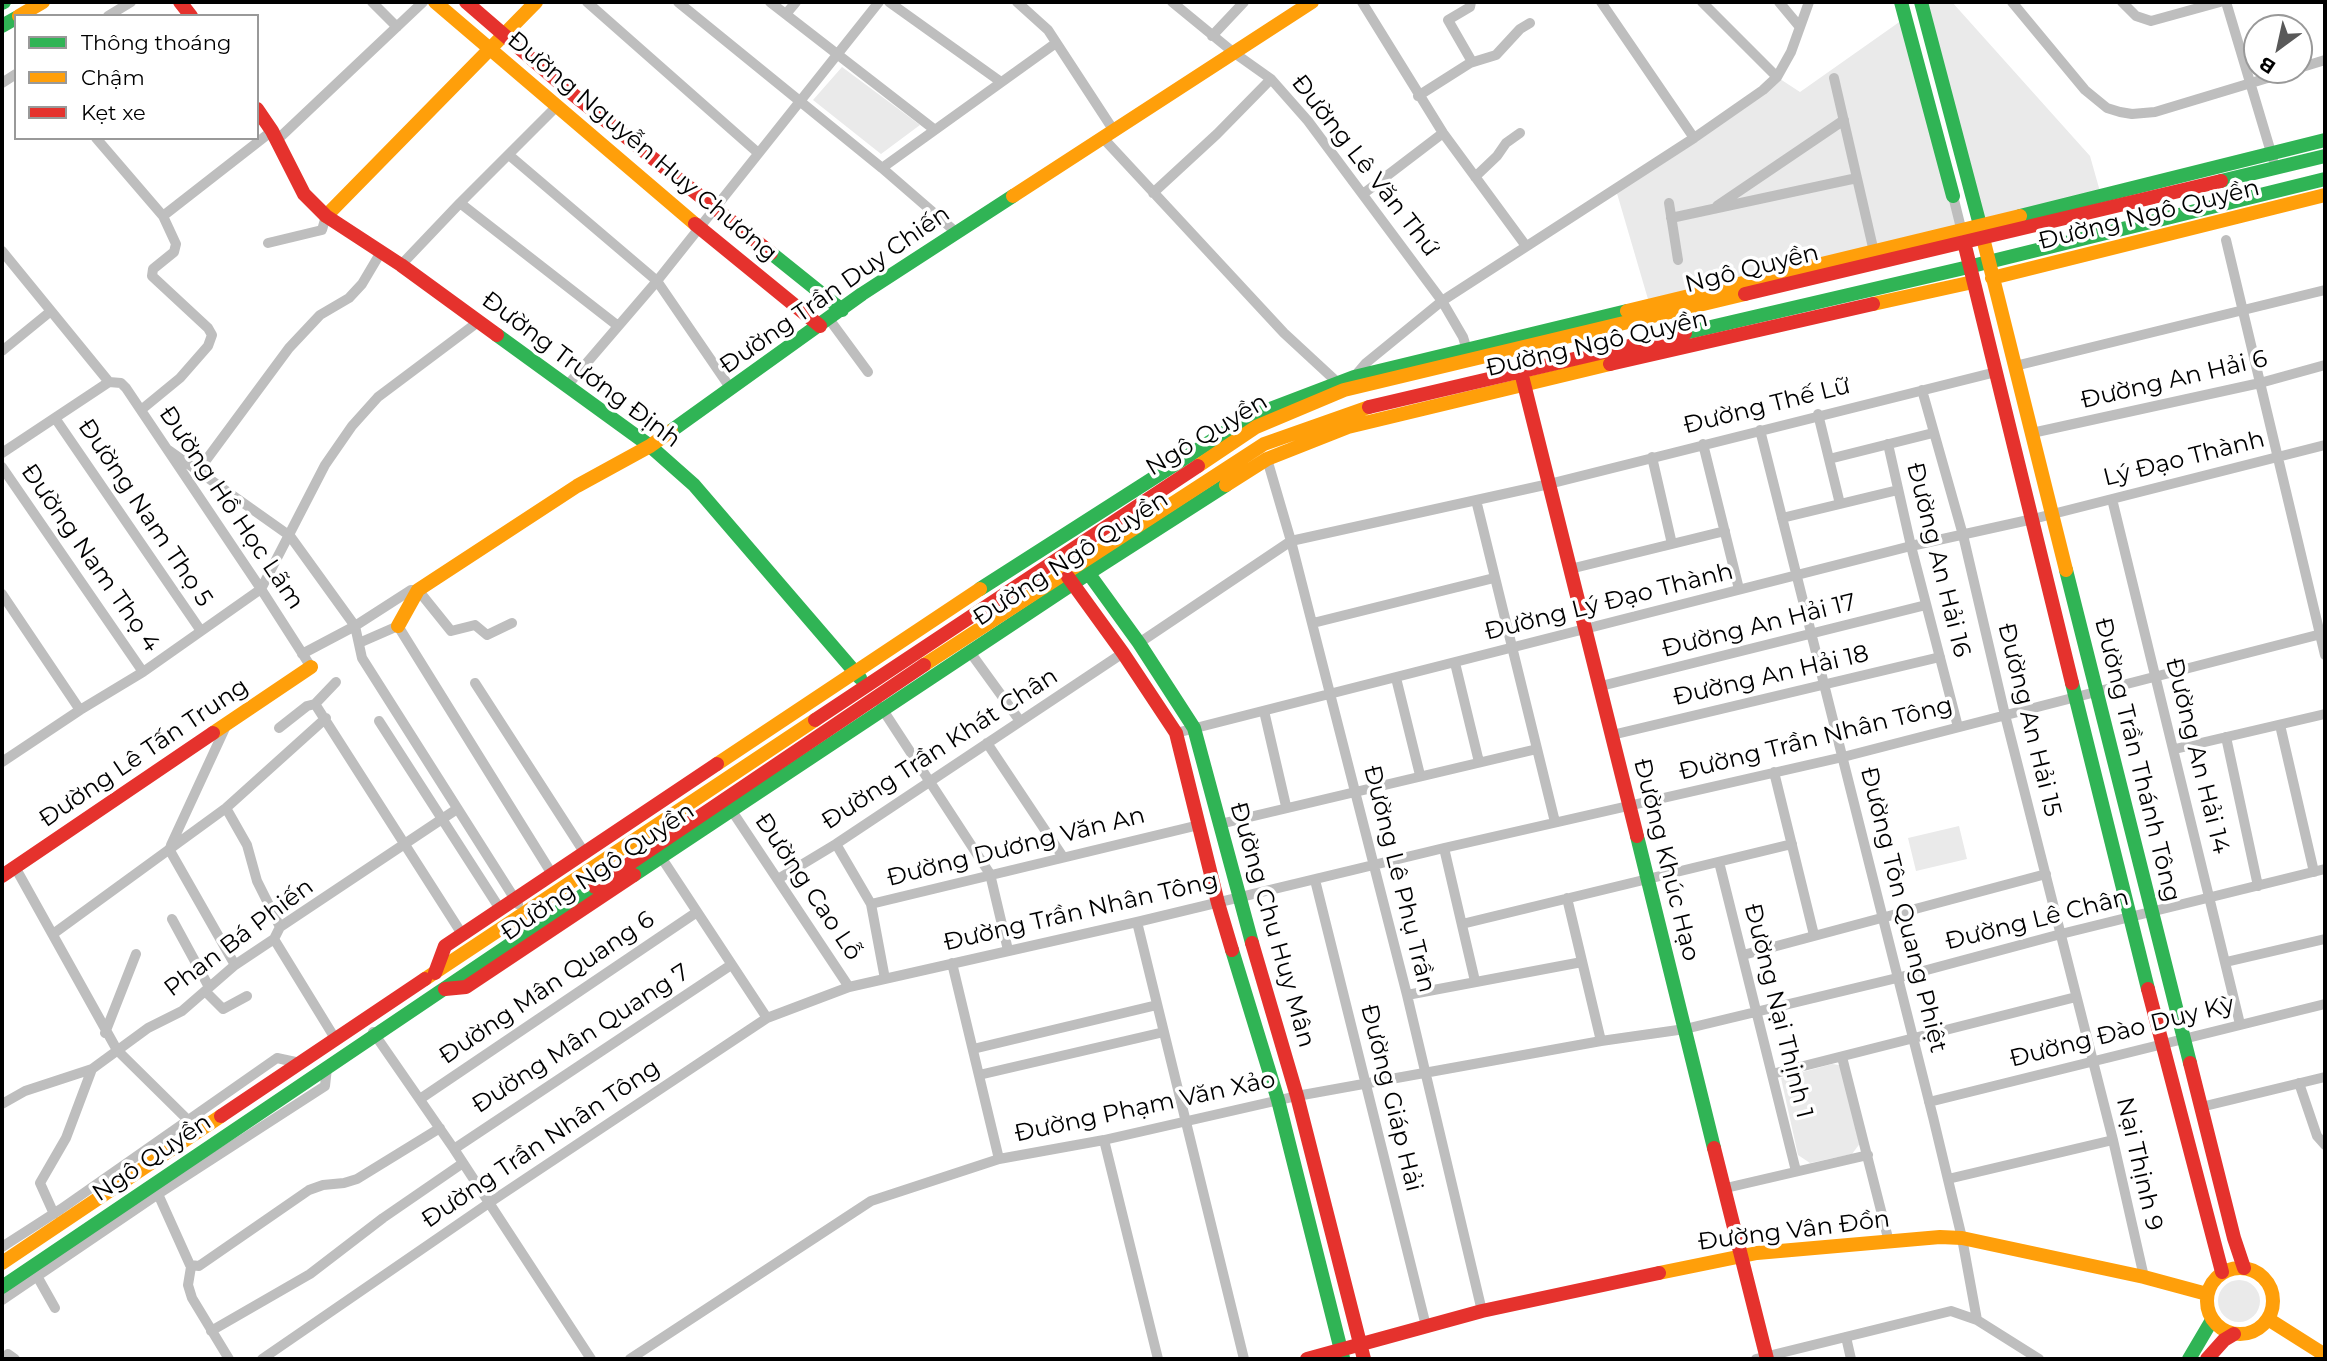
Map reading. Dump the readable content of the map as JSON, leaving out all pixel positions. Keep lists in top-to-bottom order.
{
  "streets": {
    "main road": [
      "Đường Nguyễn Huy Chương",
      "Đường Ngô Quyền",
      "Ngô Quyền",
      "Đường Trần Duy Chiến",
      "Đường Trương Định",
      "Đường Lê Tấn Trung",
      "Đường Trần Thánh Tông",
      "Đường Khúc Hạo",
      "Đường Chu Huy Mân",
      "Đường Vân Đồn"
    ],
    "street": [
      "Đường Lê Văn Thứ",
      "Đường An Hải 6",
      "Đường Thế Lữ",
      "Lý Đạo Thành",
      "Đường Hồ Học Lãm",
      "Đường Nam Thọ 5",
      "Đường Nam Thọ 4",
      "Đường An Hải 16",
      "Đường Lý Đạo Thành",
      "Đường An Hải 17",
      "Đường An Hải 18",
      "Đường An Hải 15",
      "Đường Trần Nhân Tông",
      "Đường Trần Khát Chân",
      "Đường An Hải 14",
      "Đường Dương Văn An",
      "Đường Lê Phụ Trần",
      "Đường Cao Lỗ",
      "Đường Tôn Quang Phiệt",
      "Đường Lê Chân",
      "Phan Bá Phiến",
      "Đường Mân Quang 6",
      "Đường Nại Thịnh 1",
      "Đường Đào Duy Kỳ",
      "Đường Mân Quang 7",
      "Đường Giáp Hải",
      "Đường Phạm Văn Xảo",
      "Nại Thịnh 9"
    ]
  },
  "crossings": [
    ["Đường Nguyễn Huy Chương", "Đường Trần Duy Chiến"],
    ["Đường Lê Văn Thứ", "Đường Ngô Quyền"],
    ["Đường Lê Văn Thứ", "Đường Trần Duy Chiến"],
    ["Đường Ngô Quyền", "Ngô Quyền"],
    ["Đường Ngô Quyền", "Đường Trần Duy Chiến"],
    ["Đường Ngô Quyền", "Đường Trương Định"],
    ["Đường Ngô Quyền", "Đường Hồ Học Lãm"],
    ["Đường Ngô Quyền", "Đường Trần Thánh Tông"],
    ["Đường Ngô Quyền", "Đường Khúc Hạo"],
    ["Đường Ngô Quyền", "Đường Lê Phụ Trần"],
    ["Đường Ngô Quyền", "Đường Cao Lỗ"],
    ["Đường Ngô Quyền", "Đường Chu Huy Mân"],
    ["Đường Ngô Quyền", "Phan Bá Phiến"],
    ["Ngô Quyền", "Đường Trương Định"],
    ["Ngô Quyền", "Đường Trần Thánh Tông"],
    ["Ngô Quyền", "Đường Khúc Hạo"],
    ["Ngô Quyền", "Đường Chu Huy Mân"],
    ["Đường Trần Duy Chiến", "Đường Trương Định"],
    ["Đường An Hải 6", "Đường Trần Thánh Tông"],
    ["Đường Thế Lữ", "Đường An Hải 15"],
    ["Đường Thế Lữ", "Đường Trần Thánh Tông"],
    ["Đường Thế Lữ", "Đường Khúc Hạo"],
    ["Đường Thế Lữ", "Đường Tôn Quang Phiệt"],
    ["Lý Đạo Thành", "Đường Lý Đạo Thành"],
    ["Lý Đạo Thành", "Đường An Hải 14"],
    ["Lý Đạo Thành", "Đường Trần Thánh Tông"],
    ["Đường Hồ Học Lãm", "Đường Lê Tấn Trung"],
    ["Đường An Hải 16", "Đường Lý Đạo Thành"],
    ["Đường An Hải 16", "Đường An Hải 17"],
    ["Đường An Hải 16", "Đường An Hải 18"],
    ["Đường An Hải 16", "Đường Trần Nhân Tông"],
    ["Đường Lý Đạo Thành", "Đường An Hải 15"],
    ["Đường Lý Đạo Thành", "Đường Trần Thánh Tông"],
    ["Đường Lý Đạo Thành", "Đường Khúc Hạo"],
    ["Đường Lý Đạo Thành", "Đường Lê Phụ Trần"],
    ["Đường Lý Đạo Thành", "Đường Tôn Quang Phiệt"],
    ["Đường Lý Đạo Thành", "Đường Chu Huy Mân"],
    ["Đường An Hải 17", "Đường Khúc Hạo"],
    ["Đường An Hải 17", "Đường Tôn Quang Phiệt"],
    ["Đường An Hải 18", "Đường Khúc Hạo"],
    ["Đường An Hải 18", "Đường Tôn Quang Phiệt"],
    ["Đường An Hải 15", "Đường Trần Nhân Tông"],
    ["Đường An Hải 15", "Đường Lê Chân"],
    ["Đường An Hải 15", "Đường Đào Duy Kỳ"],
    ["Đường An Hải 15", "Nại Thịnh 9"],
    ["Đường Trần Nhân Tông", "Đường An Hải 14"],
    ["Đường Trần Nhân Tông", "Đường Trần Thánh Tông"],
    ["Đường Trần Nhân Tông", "Đường Khúc Hạo"],
    ["Đường Trần Nhân Tông", "Đường Lê Phụ Trần"],
    ["Đường Trần Nhân Tông", "Đường Cao Lỗ"],
    ["Đường Trần Nhân Tông", "Đường Tôn Quang Phiệt"],
    ["Đường Trần Nhân Tông", "Đường Chu Huy Mân"],
    ["Đường Trần Nhân Tông", "Đường Giáp Hải"],
    ["Đường Trần Khát Chân", "Đường Dương Văn An"],
    ["Đường Trần Khát Chân", "Đường Cao Lỗ"],
    ["Đường Trần Khát Chân", "Đường Chu Huy Mân"],
    ["Đường An Hải 14", "Đường Lê Chân"],
    ["Đường An Hải 14", "Đường Đào Duy Kỳ"],
    ["Đường Trần Thánh Tông", "Đường Lê Chân"],
    ["Đường Trần Thánh Tông", "Đường Đào Duy Kỳ"],
    ["Đường Trần Thánh Tông", "Đường Vân Đồn"],
    ["Đường Dương Văn An", "Đường Chu Huy Mân"],
    ["Đường Khúc Hạo", "Đường Phạm Văn Xảo"],
    ["Đường Khúc Hạo", "Đường Vân Đồn"],
    ["Đường Lê Phụ Trần", "Đường Phạm Văn Xảo"],
    ["Đường Lê Phụ Trần", "Đường Vân Đồn"],
    ["Đường Tôn Quang Phiệt", "Đường Lê Chân"],
    ["Đường Tôn Quang Phiệt", "Đường Đào Duy Kỳ"],
    ["Đường Tôn Quang Phiệt", "Đường Vân Đồn"],
    ["Đường Lê Chân", "Đường Nại Thịnh 1"],
    ["Đường Lê Chân", "Đường Phạm Văn Xảo"],
    ["Đường Chu Huy Mân", "Đường Phạm Văn Xảo"],
    ["Đường Chu Huy Mân", "Đường Vân Đồn"],
    ["Đường Nại Thịnh 1", "Đường Phạm Văn Xảo"],
    ["Đường Đào Duy Kỳ", "Nại Thịnh 9"],
    ["Đường Giáp Hải", "Đường Phạm Văn Xảo"],
    ["Đường Giáp Hải", "Đường Vân Đồn"],
    ["Nại Thịnh 9", "Đường Vân Đồn"]
  ],
  "legend": ["Thông thoáng", "Chậm", "Kẹt xe"],
  "north": "bottom left"
}
